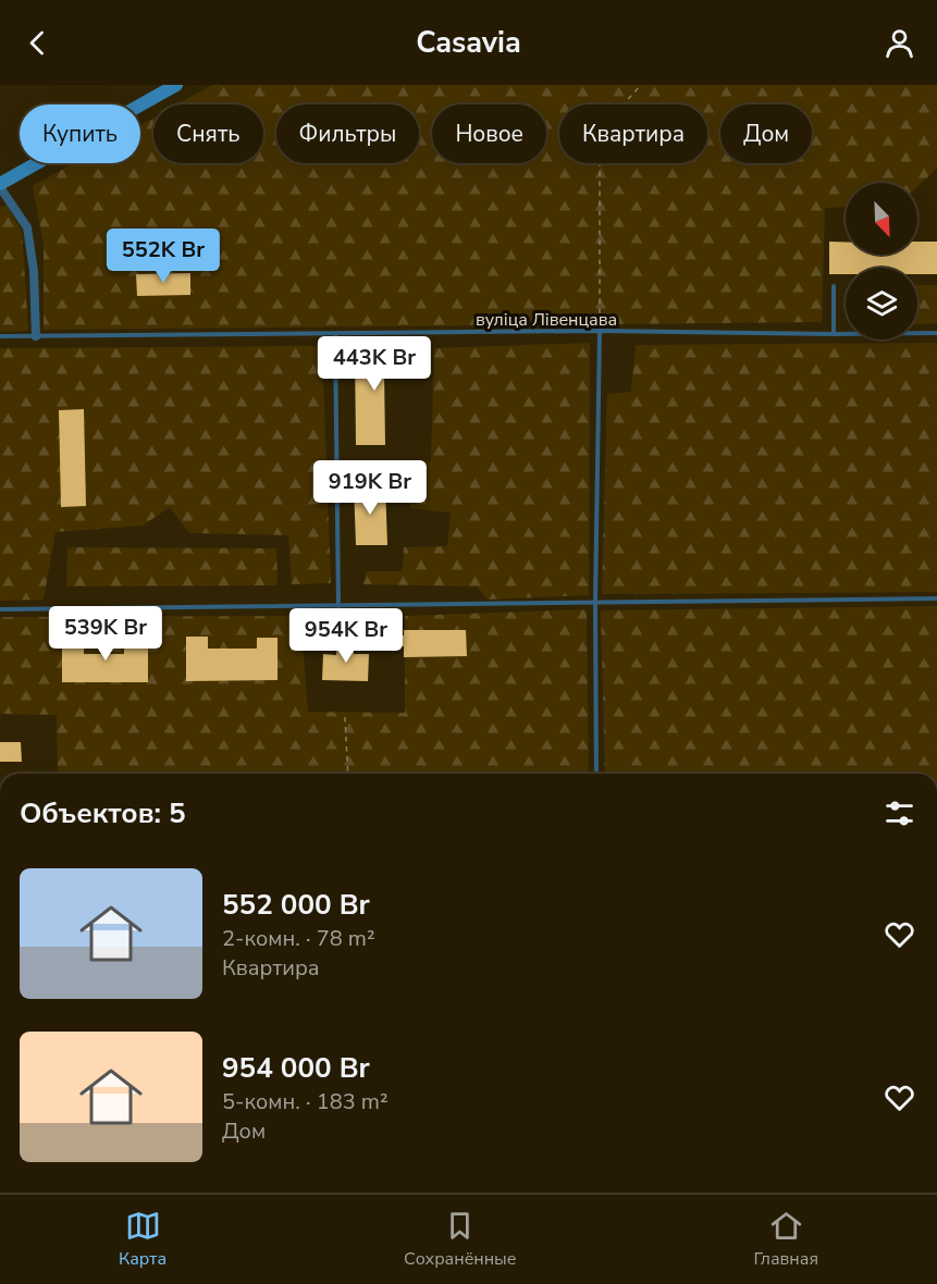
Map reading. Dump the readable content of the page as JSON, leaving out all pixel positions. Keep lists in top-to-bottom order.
{
  "streets": {
    "lane": ["вуліца Лівенцава"]
  },
  "north": "bottom right",
  "page": {
    "header": "Casavia",
    "chip": [
      "Купить",
      "Снять",
      "Фильтры",
      "Новое",
      "Квартира",
      "Дом"
    ],
    "price": [
      "552K Br",
      "443K Br",
      "919K Br",
      "539K Br",
      "954K Br"
    ],
    "heading": "Объектов: 5",
    "list": [
      {
        "name": "552 000 Br",
        "note": "2-комн. · 78 m² · Квартира"
      },
      {
        "name": "954 000 Br",
        "note": "5-комн. · 183 m² · Дом"
      }
    ],
    "tabs": ["Карта", "Сохранённые", "Главная"]
  }
}
